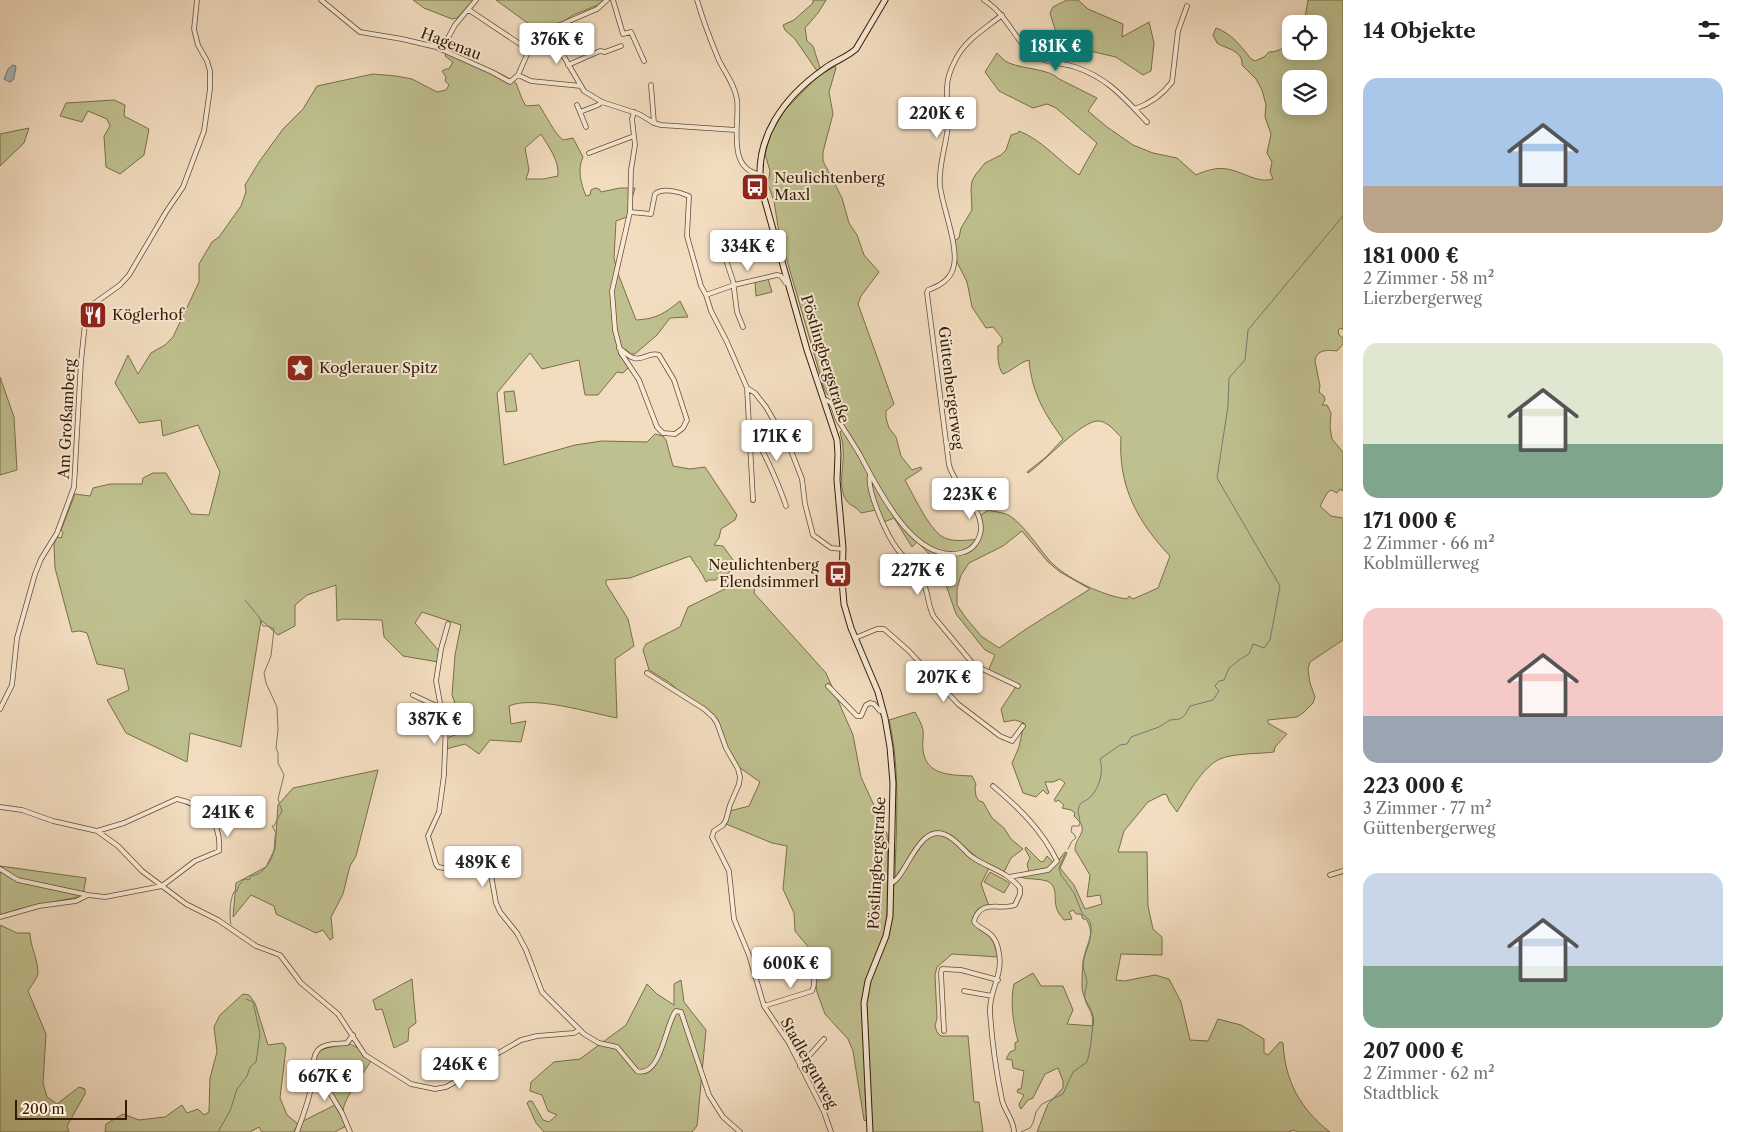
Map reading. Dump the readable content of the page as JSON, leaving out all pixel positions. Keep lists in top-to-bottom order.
{
  "streets": {
    "main road": ["Pöstlingbergstraße"],
    "street": [
      "Hagenau",
      "Güttenbergerweg",
      "Am Großamberg",
      "Stadlergutweg"
    ]
  },
  "crossings": [
    ["Pöstlingbergstraße", "Güttenbergerweg"]
  ],
  "places": {
    "bus stop": ["Neulichtenberg Maxl", "Neulichtenberg Elendsimmerl"],
    "restaurant": ["Köglerhof"],
    "place": ["Koglerauer Spitz"]
  },
  "scale_bar": "200 m",
  "page": {
    "heading": "14 Objekte",
    "price": [
      "376K €",
      "181K €",
      "220K €",
      "334K €",
      "171K €",
      "223K €",
      "227K €",
      "207K €",
      "387K €",
      "241K €",
      "489K €",
      "600K €",
      "246K €",
      "667K €"
    ],
    "list": [
      {
        "name": "181 000 €",
        "note": "2 Zimmer · 58 m² · Lierzbergerweg"
      },
      {
        "name": "171 000 €",
        "note": "2 Zimmer · 66 m² · Koblmüllerweg"
      },
      {
        "name": "223 000 €",
        "note": "3 Zimmer · 77 m² · Güttenbergerweg"
      },
      {
        "name": "207 000 €",
        "note": "2 Zimmer · 62 m² · Stadtblick"
      }
    ],
    "scale": "200 m"
  }
}
